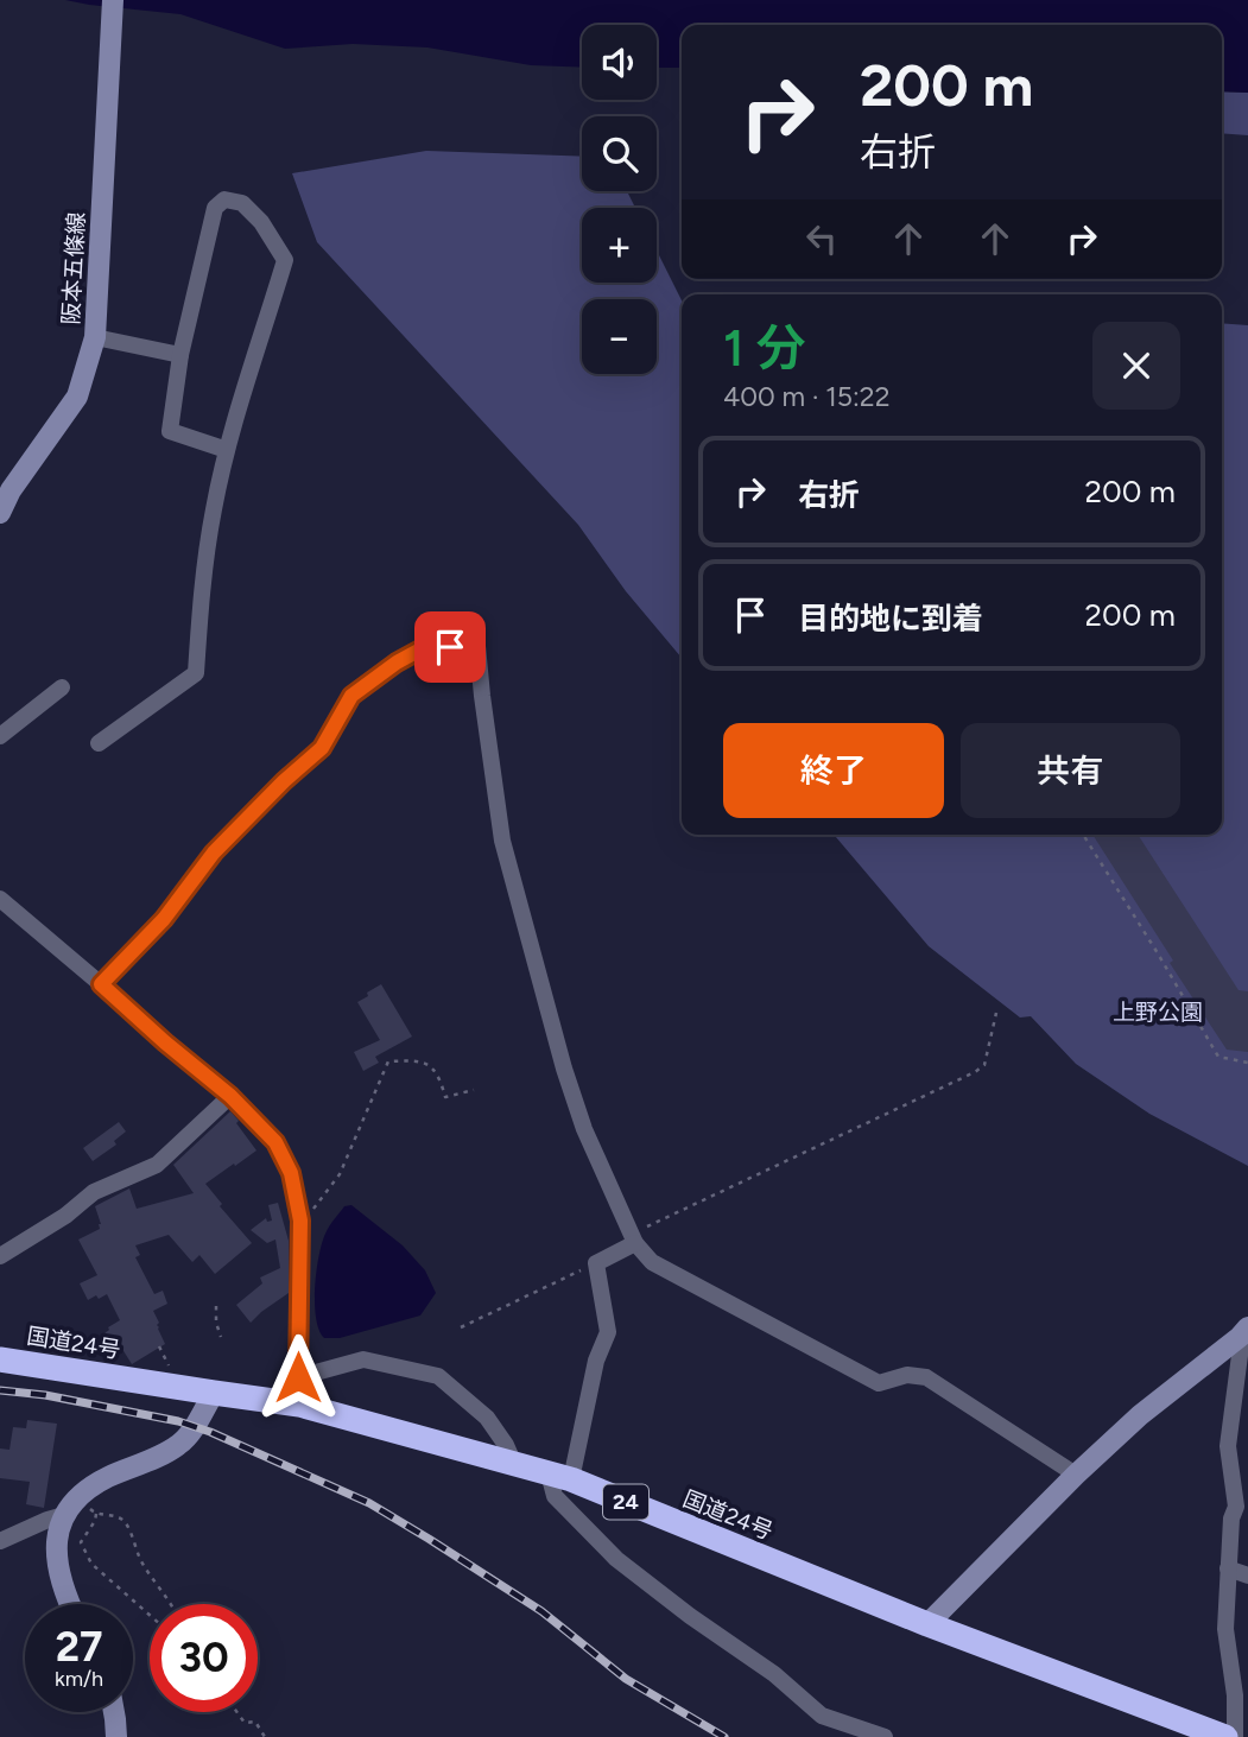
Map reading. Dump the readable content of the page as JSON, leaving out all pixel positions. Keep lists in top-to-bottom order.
{
  "streets": {
    "highway": ["国道24号", "24"],
    "street": ["阪本五條線"]
  },
  "parks": ["上野公園"],
  "page": {
    "map_buttons": ["+", "−"],
    "turn": ["200 m", "右折"],
    "heading": ["1 分", "400 m · 15:22"],
    "list": [
      {
        "name": "右折",
        "value": "200 m"
      },
      {
        "name": "目的地に到着",
        "value": "200 m"
      }
    ],
    "buttons": ["終了", "共有"],
    "speed": "27 km/h",
    "limit": "30"
  }
}
